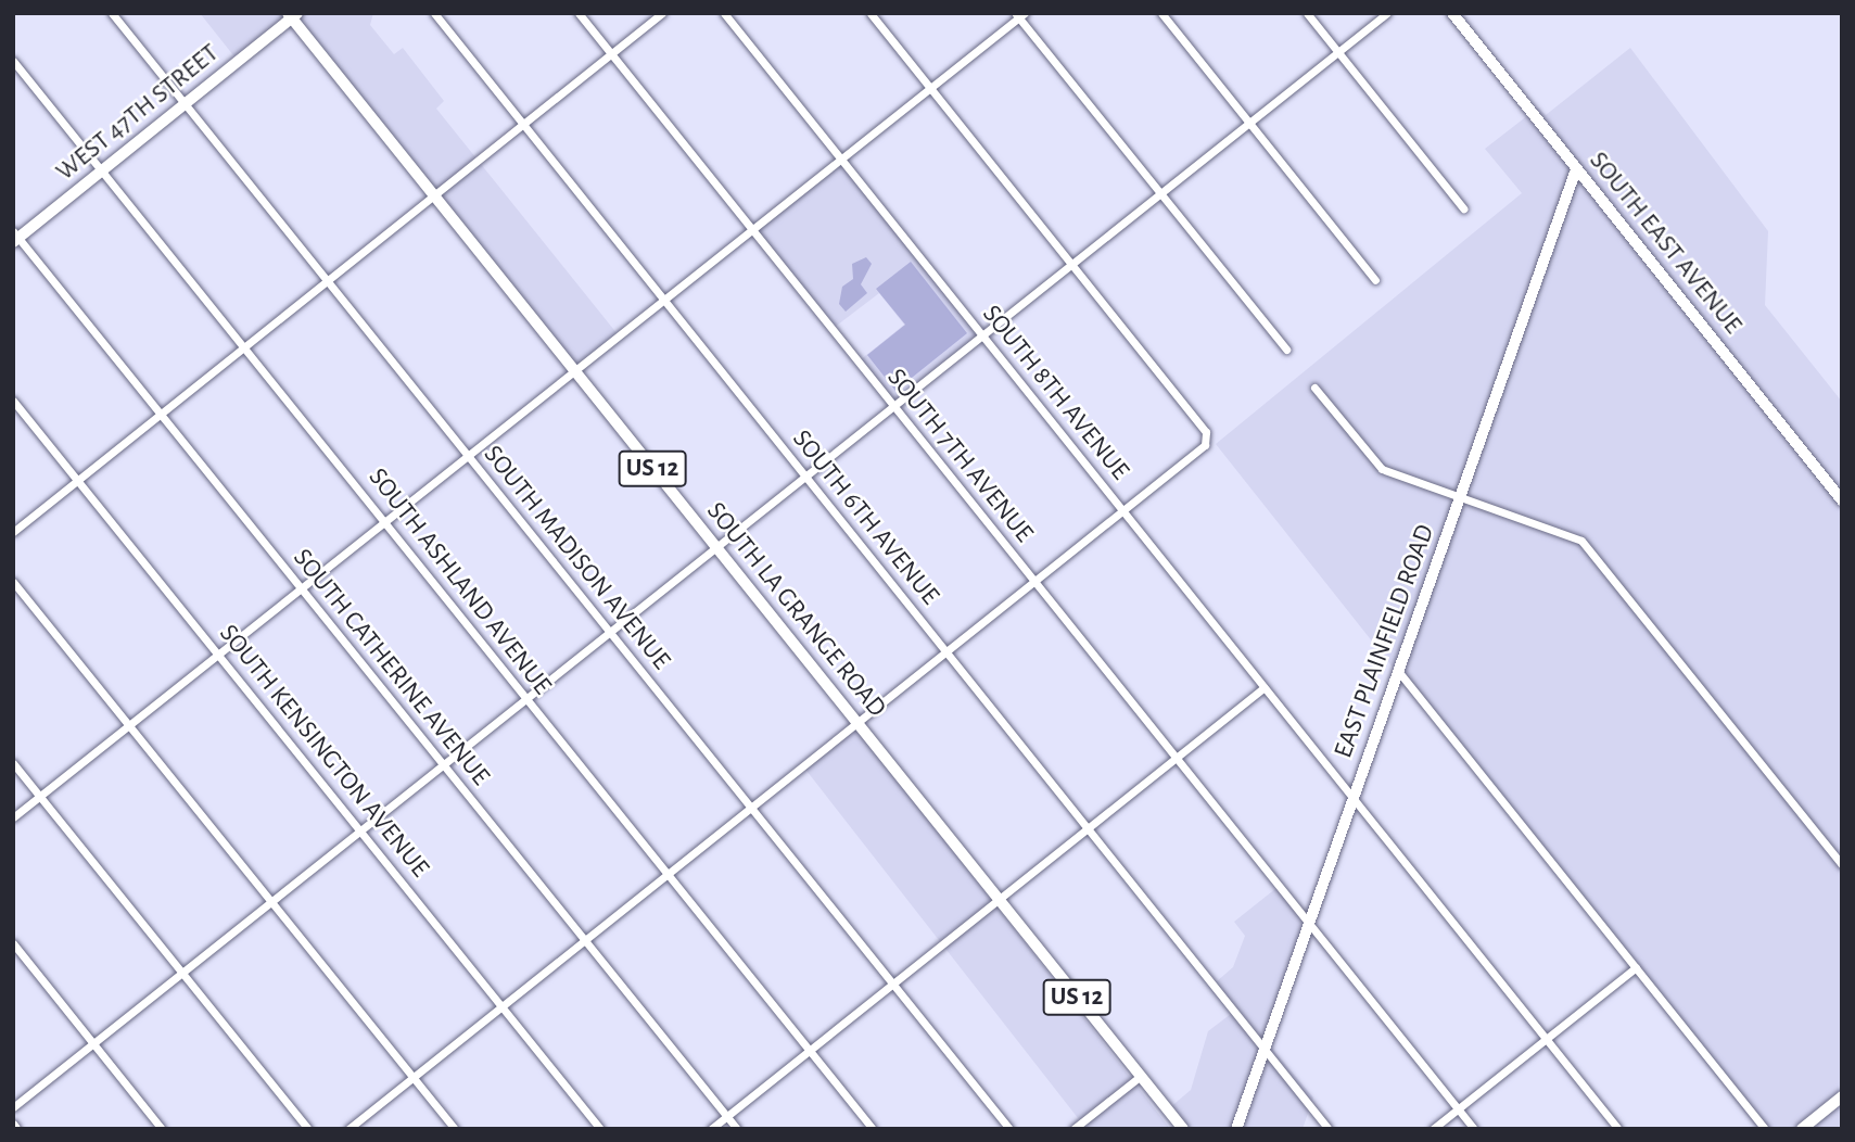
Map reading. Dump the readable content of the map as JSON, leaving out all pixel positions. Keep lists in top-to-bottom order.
{
  "streets": {
    "main road": [
      "WEST 47TH STREET",
      "SOUTH EAST AVENUE",
      "US 12",
      "SOUTH LA GRANGE ROAD",
      "EAST PLAINFIELD ROAD"
    ],
    "street": [
      "SOUTH 8TH AVENUE",
      "SOUTH 7TH AVENUE",
      "SOUTH 6TH AVENUE",
      "SOUTH MADISON AVENUE",
      "SOUTH ASHLAND AVENUE",
      "SOUTH CATHERINE AVENUE",
      "SOUTH KENSINGTON AVENUE"
    ]
  },
  "crossings": [
    ["WEST 47TH STREET", "SOUTH MADISON AVENUE"],
    ["WEST 47TH STREET", "SOUTH ASHLAND AVENUE"],
    ["WEST 47TH STREET", "SOUTH LA GRANGE ROAD"],
    ["WEST 47TH STREET", "SOUTH CATHERINE AVENUE"],
    ["SOUTH EAST AVENUE", "EAST PLAINFIELD ROAD"],
    ["SOUTH 8TH AVENUE", "EAST PLAINFIELD ROAD"],
    ["SOUTH 7TH AVENUE", "EAST PLAINFIELD ROAD"],
    ["SOUTH 6TH AVENUE", "EAST PLAINFIELD ROAD"]
  ]
}
